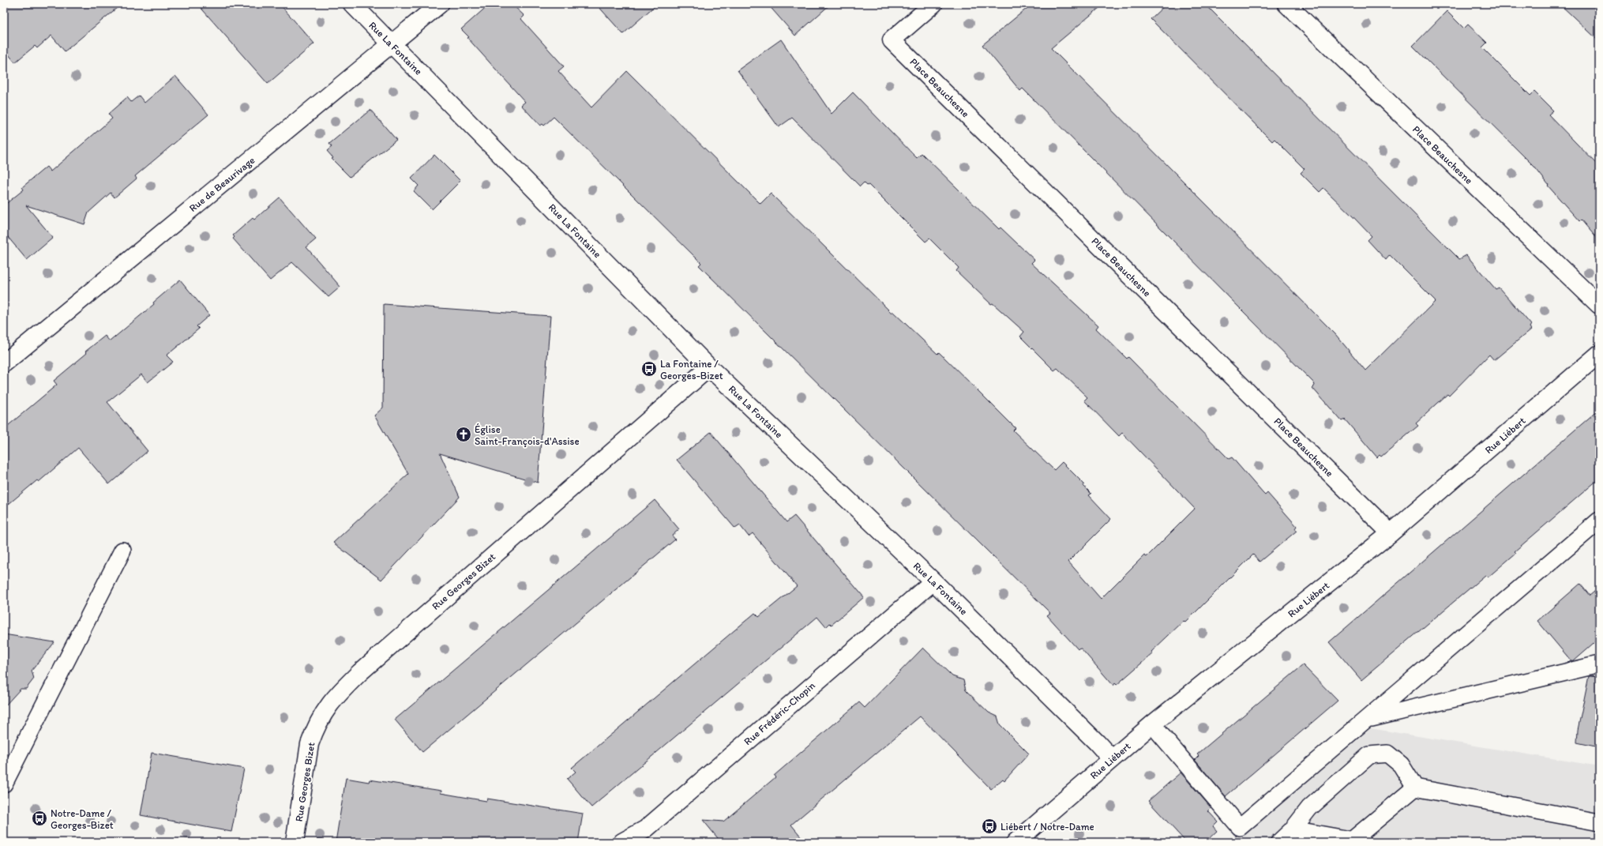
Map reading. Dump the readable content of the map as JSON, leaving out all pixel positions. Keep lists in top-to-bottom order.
{
  "streets": {
    "street": [
      "Rue La Fontaine",
      "Place Beauchesne",
      "Rue de Beaurivage",
      "Rue Liébert",
      "Rue Georges Bizet",
      "Rue Frédéric-Chopin"
    ]
  },
  "crossings": [
    ["Rue La Fontaine", "Rue de Beaurivage"],
    ["Rue La Fontaine", "Rue Liébert"],
    ["Rue La Fontaine", "Rue Georges Bizet"],
    ["Rue La Fontaine", "Rue Frédéric-Chopin"],
    ["Place Beauchesne", "Rue Liébert"]
  ],
  "places": {
    "bus stop": ["La Fontaine / Georges-Bizet", "Notre-Dame / Georges-Bizet", "Liébert / Notre-Dame"],
    "church": ["Église Saint-François-d'Assise"]
  }
}
